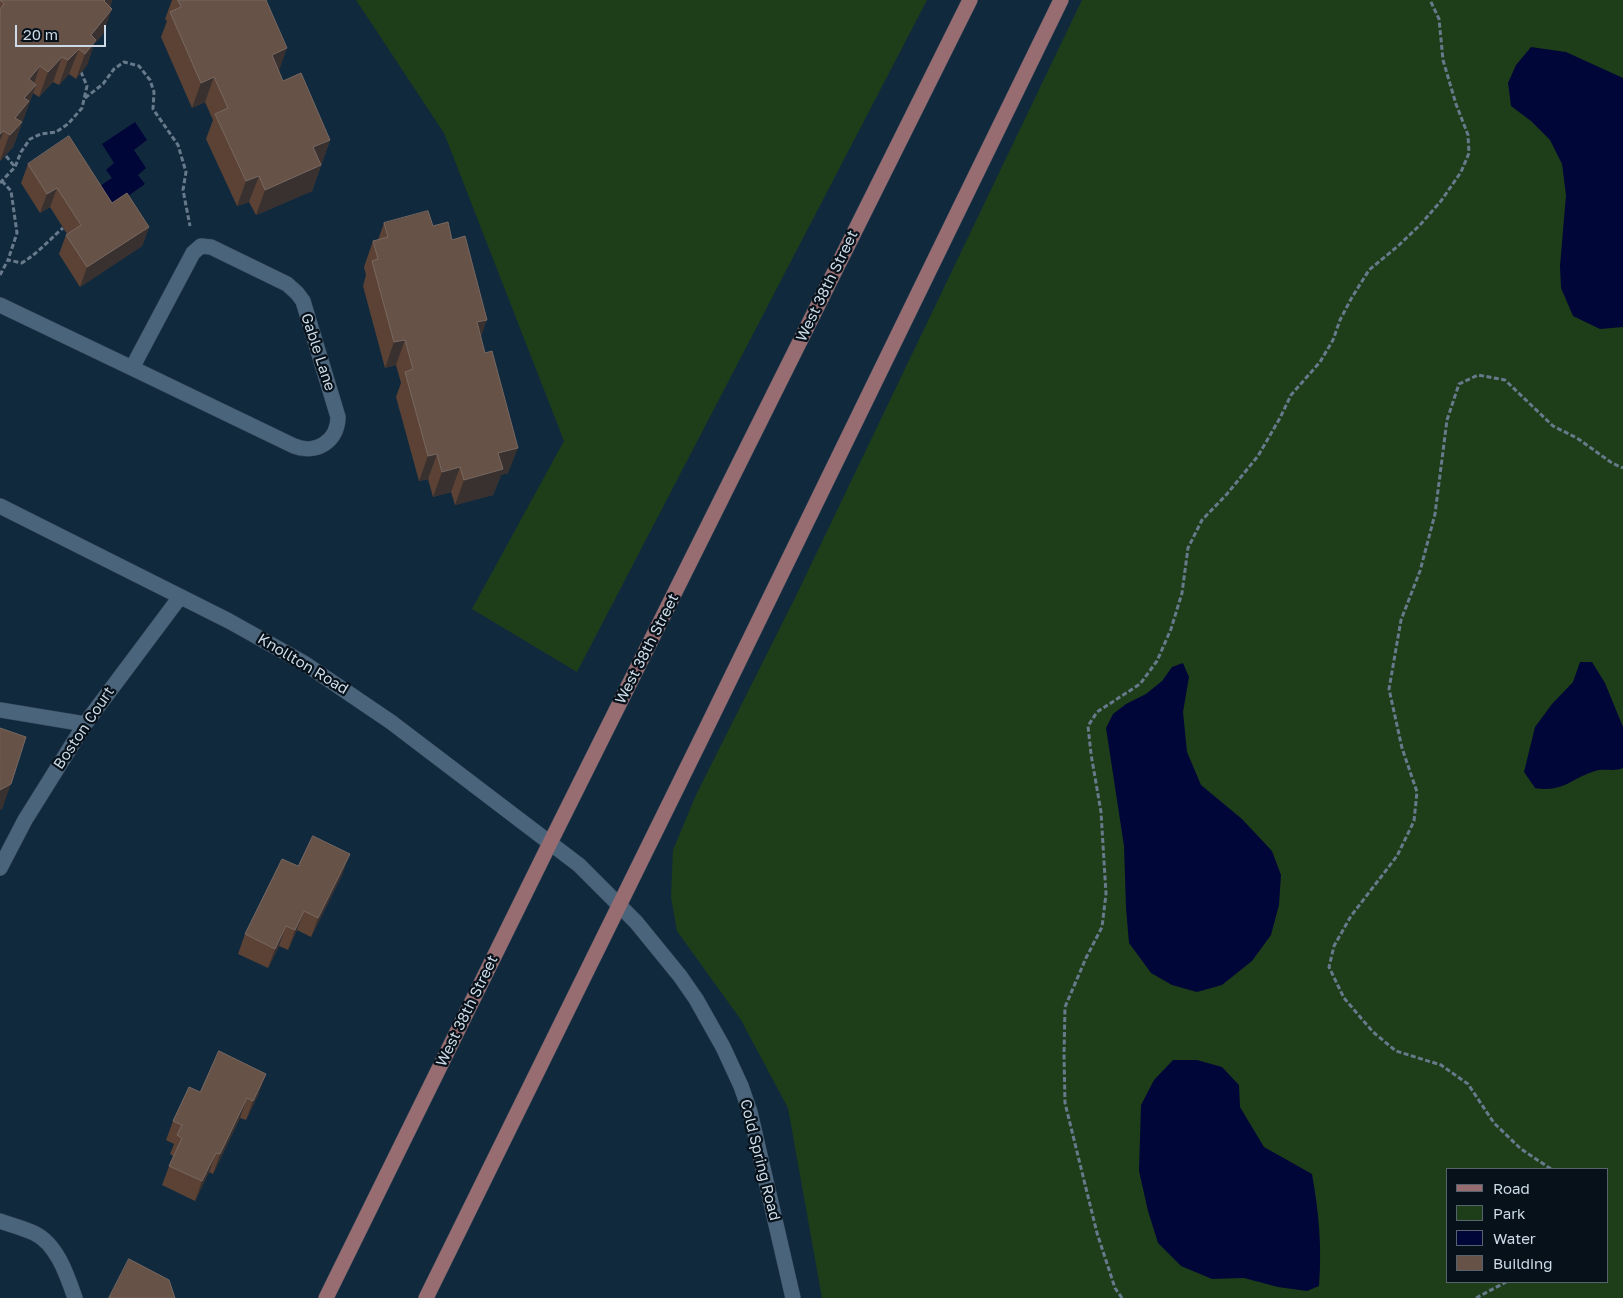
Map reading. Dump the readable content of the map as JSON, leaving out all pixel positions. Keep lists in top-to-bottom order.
{
  "streets": {
    "main road": ["West 38th Street"],
    "street": [
      "Gable Lane",
      "Knollton Road",
      "Boston Court",
      "Cold Spring Road"
    ]
  },
  "crossings": [
    ["West 38th Street", "Knollton Road"],
    ["Knollton Road", "Boston Court"],
    ["Knollton Road", "Cold Spring Road"]
  ],
  "legend": [
    "Road",
    "Park",
    "Water",
    "Building"
  ],
  "scale_bar": "20 m"
}
